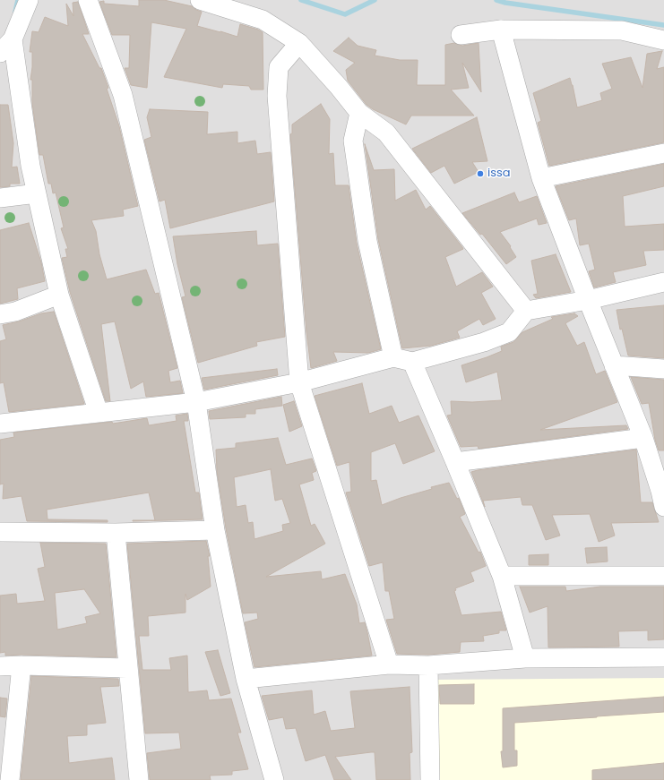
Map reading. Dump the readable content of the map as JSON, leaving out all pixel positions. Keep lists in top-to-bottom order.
{
  "places": ["issa"]
}
